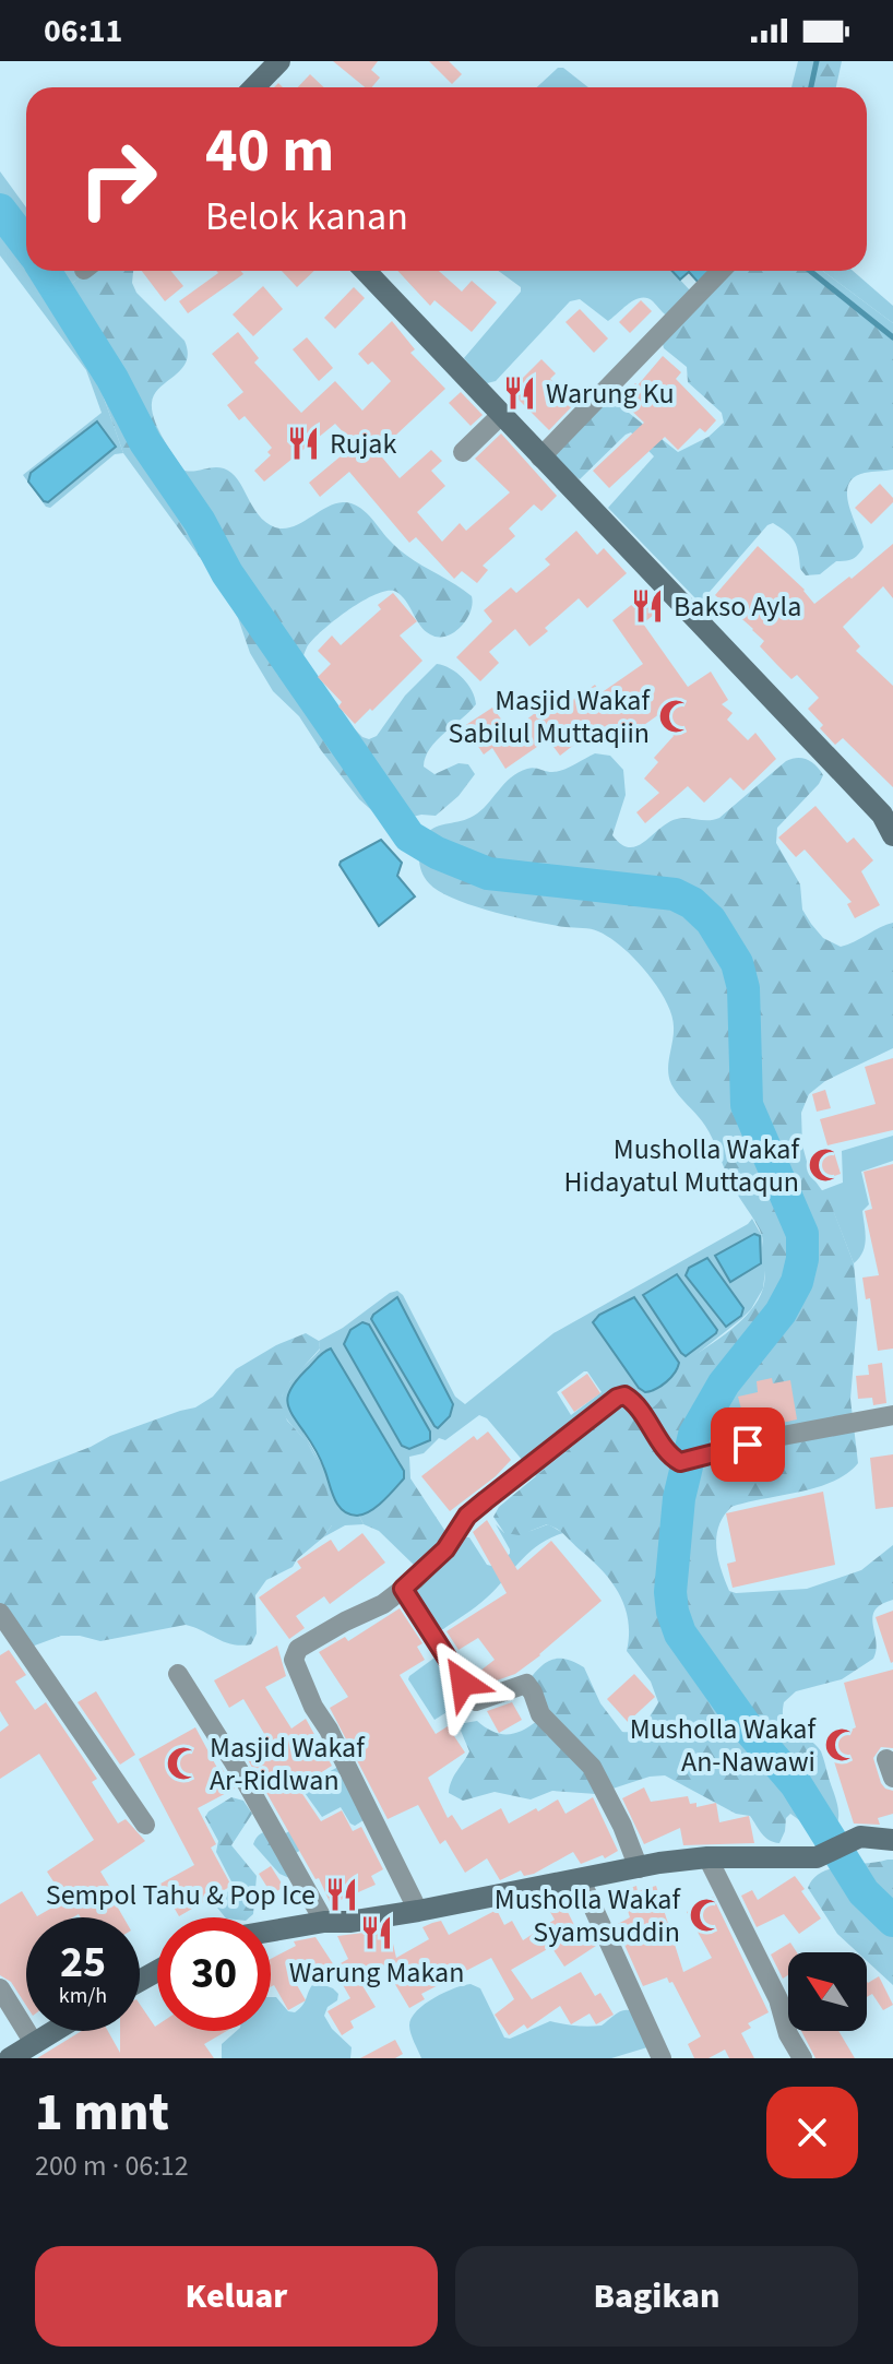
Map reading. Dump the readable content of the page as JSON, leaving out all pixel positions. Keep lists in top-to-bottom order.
{
  "places": {
    "restaurant": [
      "Warung Ku",
      "Rujak",
      "Bakso Ayla",
      "Sempol Tahu & Pop Ice",
      "Warung Makan"
    ],
    "mosque": [
      "Masjid Wakaf Sabilul Muttaqiin",
      "Musholla Wakaf Hidayatul Muttaqun",
      "Musholla Wakaf An-Nawawi",
      "Masjid Wakaf Ar-Ridlwan",
      "Musholla Wakaf Syamsuddin"
    ]
  },
  "north": "top left",
  "page": {
    "status": "06:11",
    "turn": ["40 m", "Belok kanan"],
    "speed": "25 km/h",
    "limit": "30",
    "heading": ["1 mnt", "200 m · 06:12"],
    "buttons": ["Keluar", "Bagikan"]
  }
}
